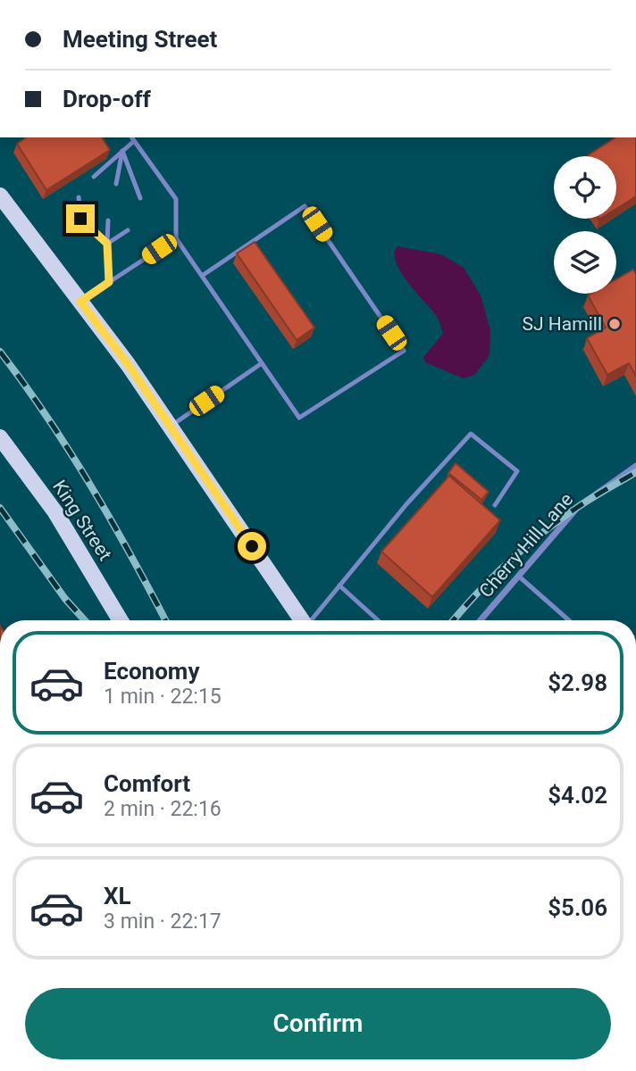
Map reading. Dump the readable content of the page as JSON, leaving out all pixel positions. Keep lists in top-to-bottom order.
{
  "streets": {
    "main road": ["King Street"],
    "street": ["Cherry Hill Lane"]
  },
  "places": ["SJ Hamill"],
  "page": {
    "banner": ["Meeting Street", "Drop-off"],
    "list": [
      {
        "name": "Economy",
        "note": "1 min · 22:15",
        "value": "$2.98"
      },
      {
        "name": "Comfort",
        "note": "2 min · 22:16",
        "value": "$4.02"
      },
      {
        "name": "XL",
        "note": "3 min · 22:17",
        "value": "$5.06"
      }
    ],
    "buttons": "Confirm"
  }
}
